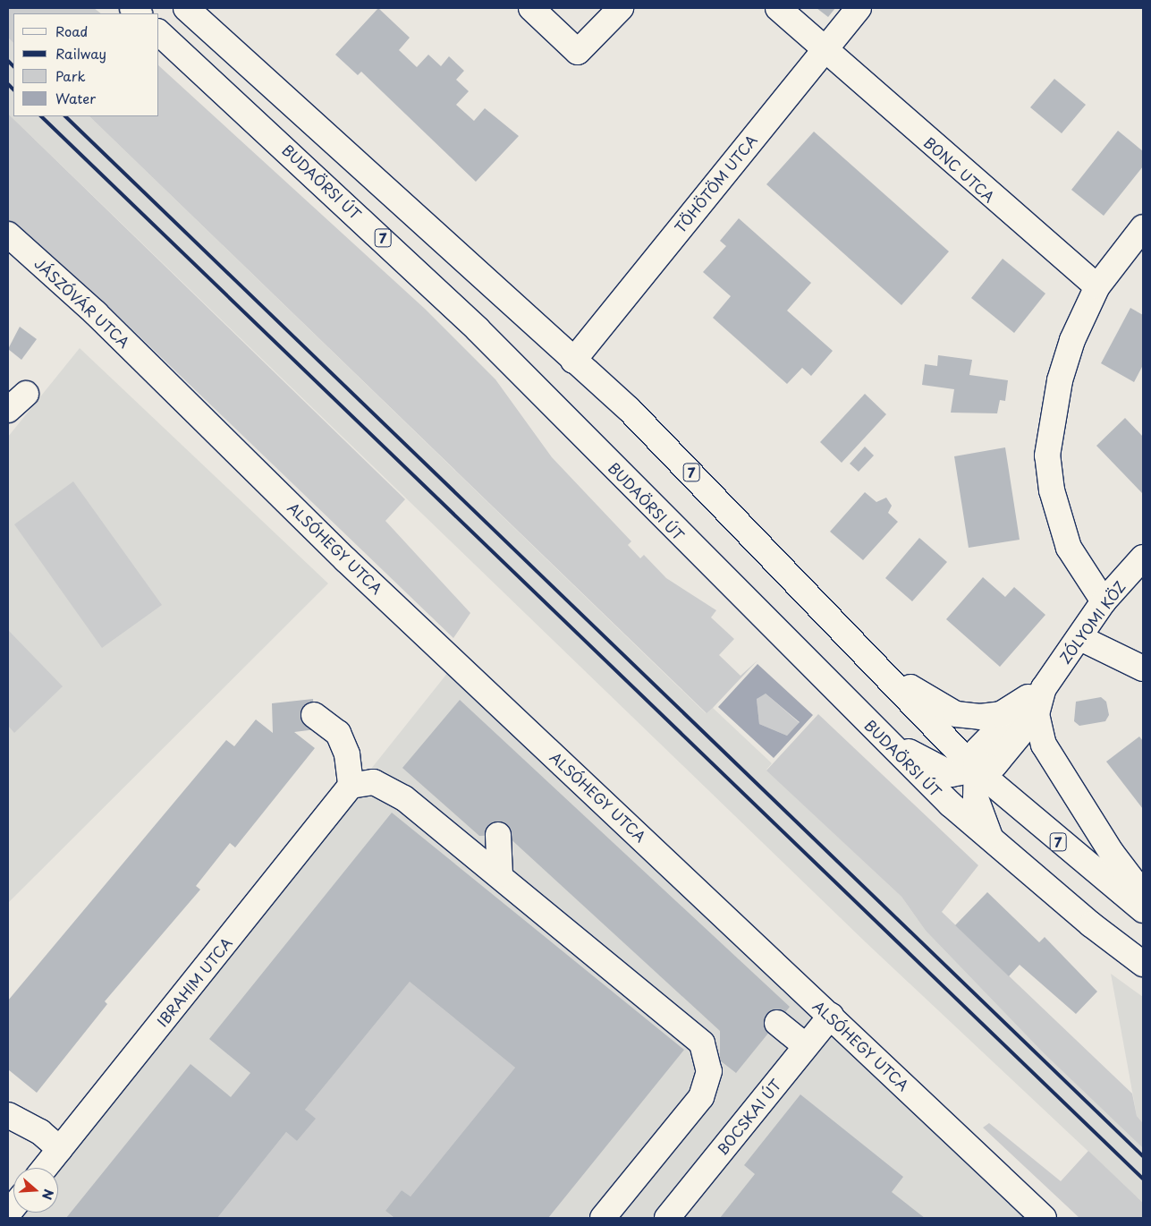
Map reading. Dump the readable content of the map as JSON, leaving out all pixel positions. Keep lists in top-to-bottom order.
{
  "streets": {
    "street": [
      "BONC UTCA",
      "BUDAÖRSI ÚT",
      "TÖHÖTÖM UTCA",
      "7",
      "JÁSZÓVÁR UTCA",
      "ALSÓHEGY UTCA",
      "ZÓLYOMI KÖZ",
      "IBRAHIM UTCA",
      "BOCSKAI ÚT"
    ]
  },
  "crossings": [
    ["BONC UTCA", "TÖHÖTÖM UTCA"],
    ["TÖHÖTÖM UTCA", "7"],
    ["7", "ZÓLYOMI KÖZ"],
    ["JÁSZÓVÁR UTCA", "ALSÓHEGY UTCA"],
    ["ALSÓHEGY UTCA", "BOCSKAI ÚT"]
  ],
  "legend": [
    "Road",
    "Railway",
    "Park",
    "Water"
  ],
  "north": "right"
}
